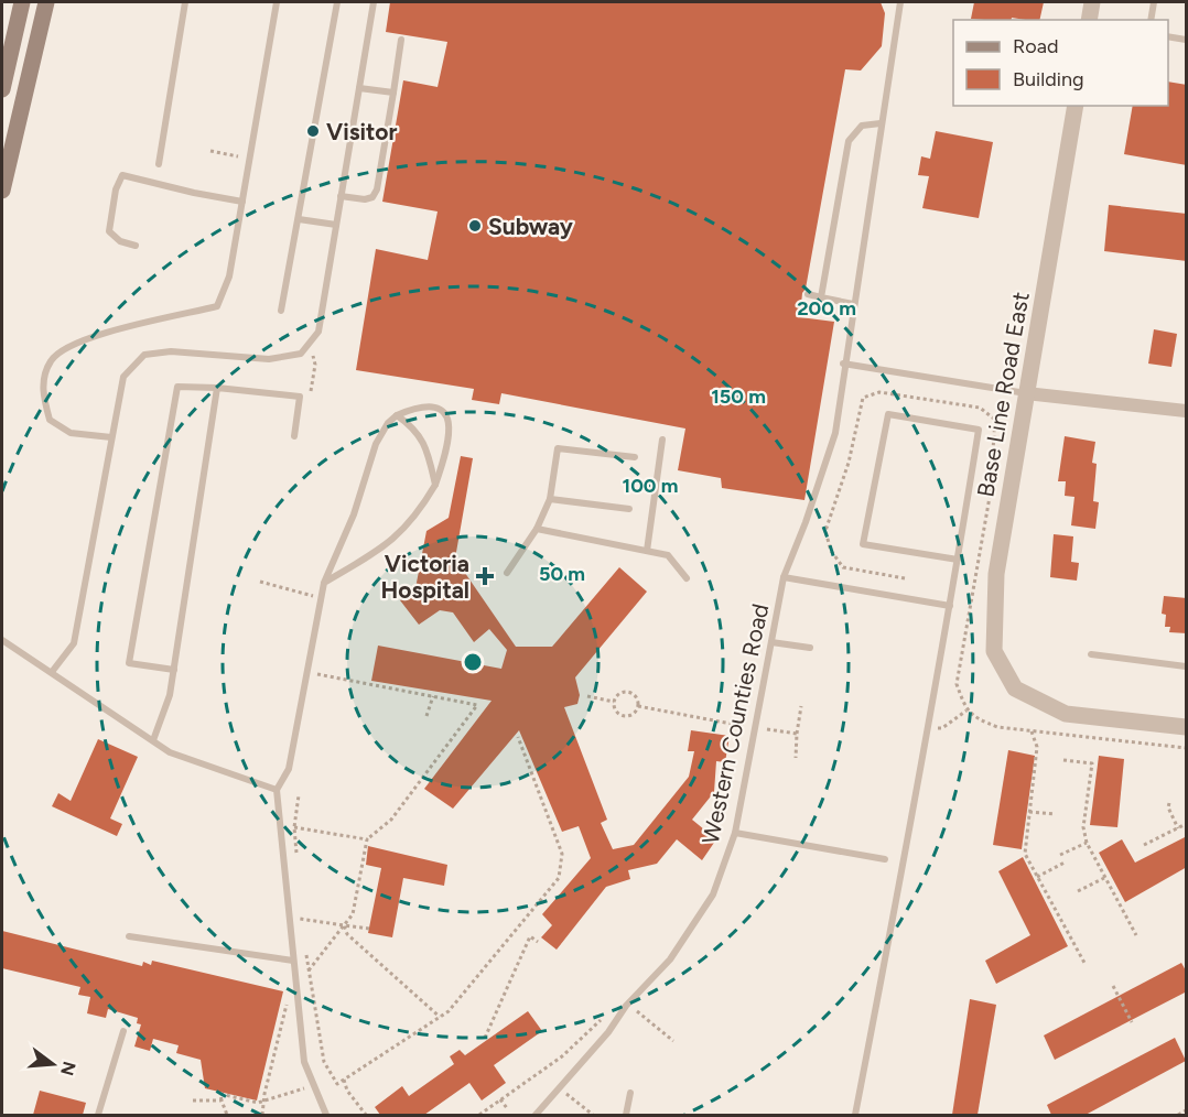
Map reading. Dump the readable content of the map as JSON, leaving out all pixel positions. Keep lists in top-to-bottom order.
{
  "streets": {
    "street": ["Base Line Road East"],
    "lane": ["Western Counties Road"]
  },
  "places": {
    "other": ["Visitor", "Subway"],
    "health": ["Victoria Hospital"]
  },
  "legend": ["Road", "Building"],
  "north": "right",
  "rings": [
    "200 m",
    "150 m",
    "100 m",
    "50 m"
  ]
}
